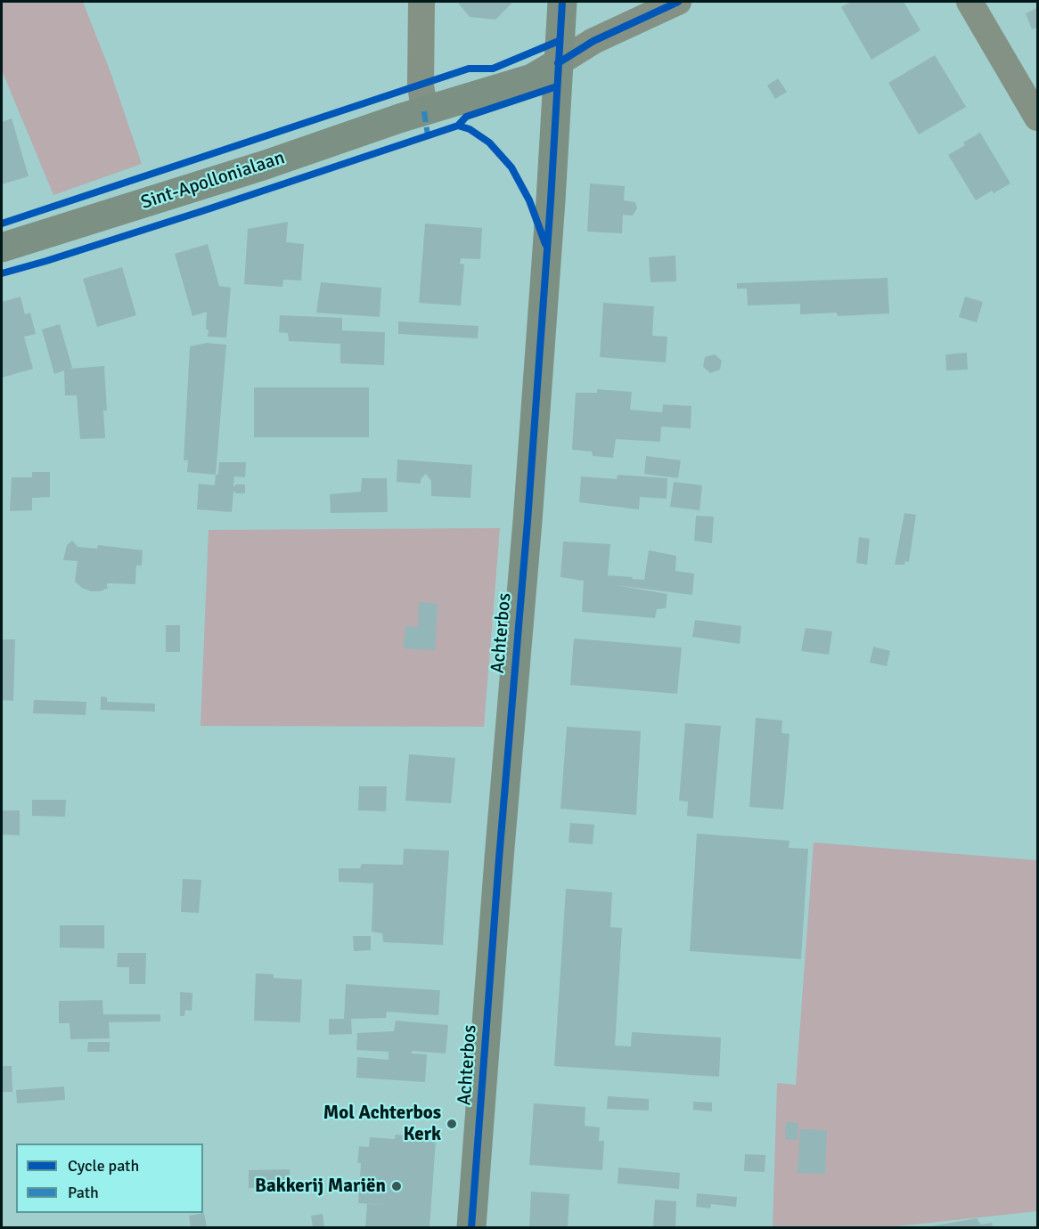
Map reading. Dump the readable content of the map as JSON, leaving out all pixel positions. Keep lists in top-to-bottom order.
{
  "streets": {
    "street": ["Sint-Apollonialaan", "Achterbos"]
  },
  "crossings": [
    ["Sint-Apollonialaan", "Achterbos"]
  ],
  "places": ["Mol Achterbos Kerk", "Bakkerij Mariën"],
  "legend": ["Cycle path", "Path"]
}
